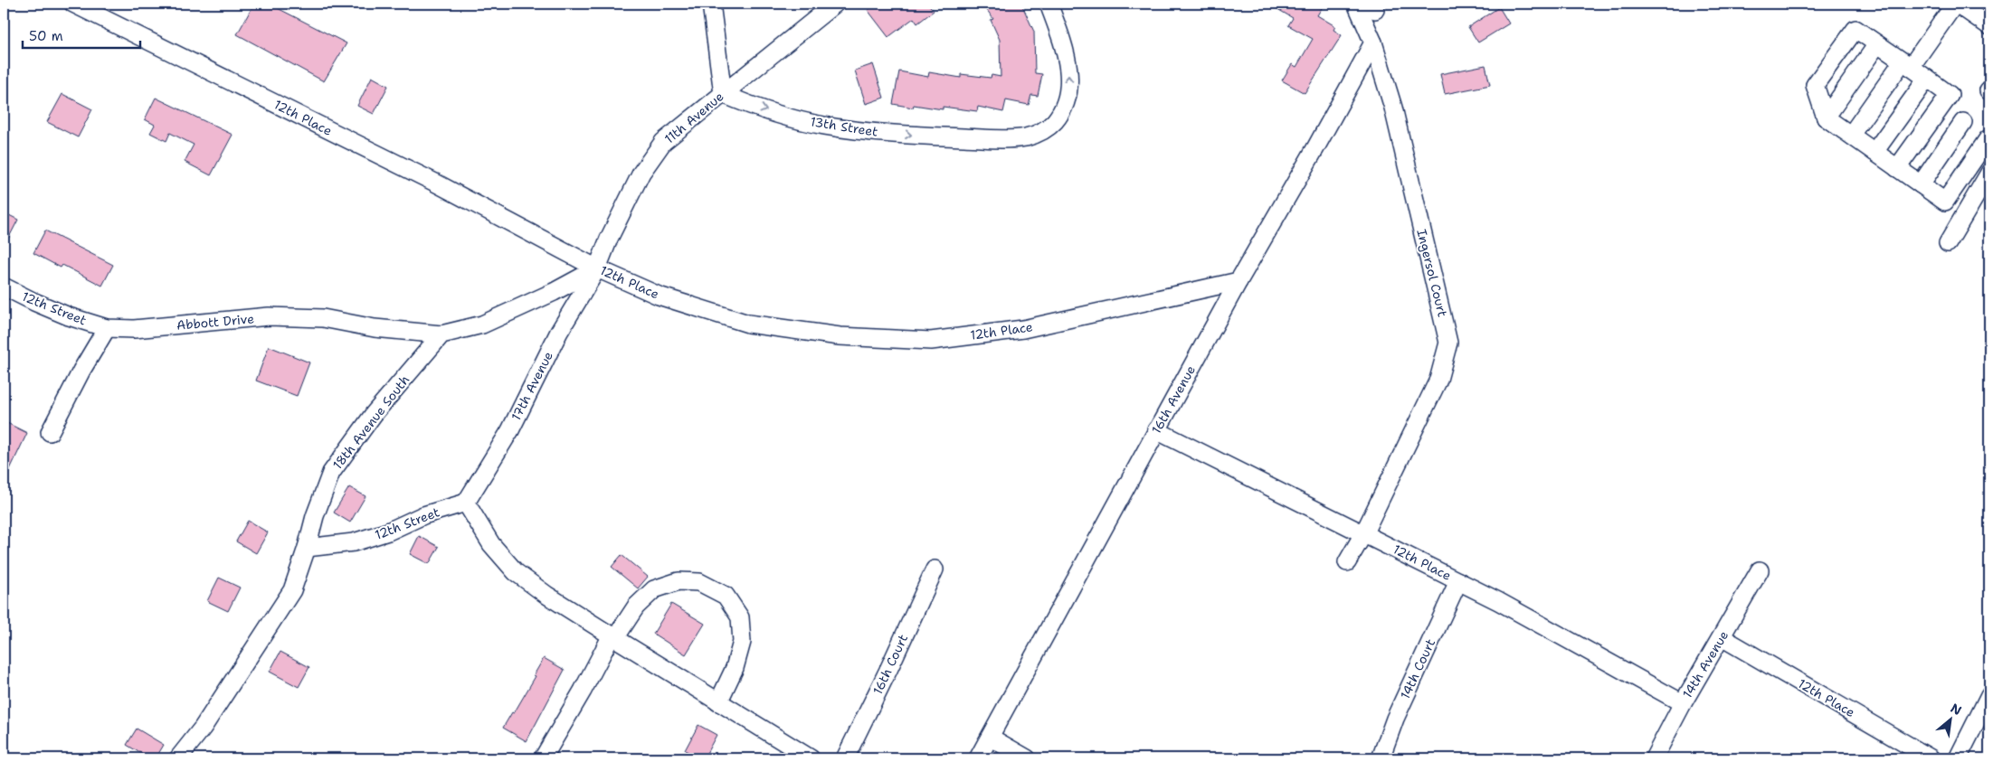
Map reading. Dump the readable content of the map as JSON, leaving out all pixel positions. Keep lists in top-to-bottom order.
{
  "streets": {
    "street": [
      "12th Place",
      "11th Avenue",
      "13th Street",
      "Ingersol Court",
      "12th Street",
      "Abbott Drive",
      "17th Avenue",
      "16th Avenue",
      "18th Avenue South",
      "16th Court",
      "14th Avenue",
      "14th Court"
    ]
  },
  "crossings": [
    ["12th Place", "11th Avenue"],
    ["12th Place", "Ingersol Court"],
    ["12th Place", "17th Avenue"],
    ["12th Place", "16th Avenue"],
    ["12th Place", "14th Avenue"],
    ["12th Place", "14th Court"],
    ["11th Avenue", "13th Street"],
    ["11th Avenue", "17th Avenue"],
    ["Ingersol Court", "16th Avenue"],
    ["12th Street", "Abbott Drive"],
    ["12th Street", "17th Avenue"],
    ["12th Street", "18th Avenue South"],
    ["Abbott Drive", "18th Avenue South"]
  ],
  "scale_bar": "50 m",
  "north": "top right"
}
